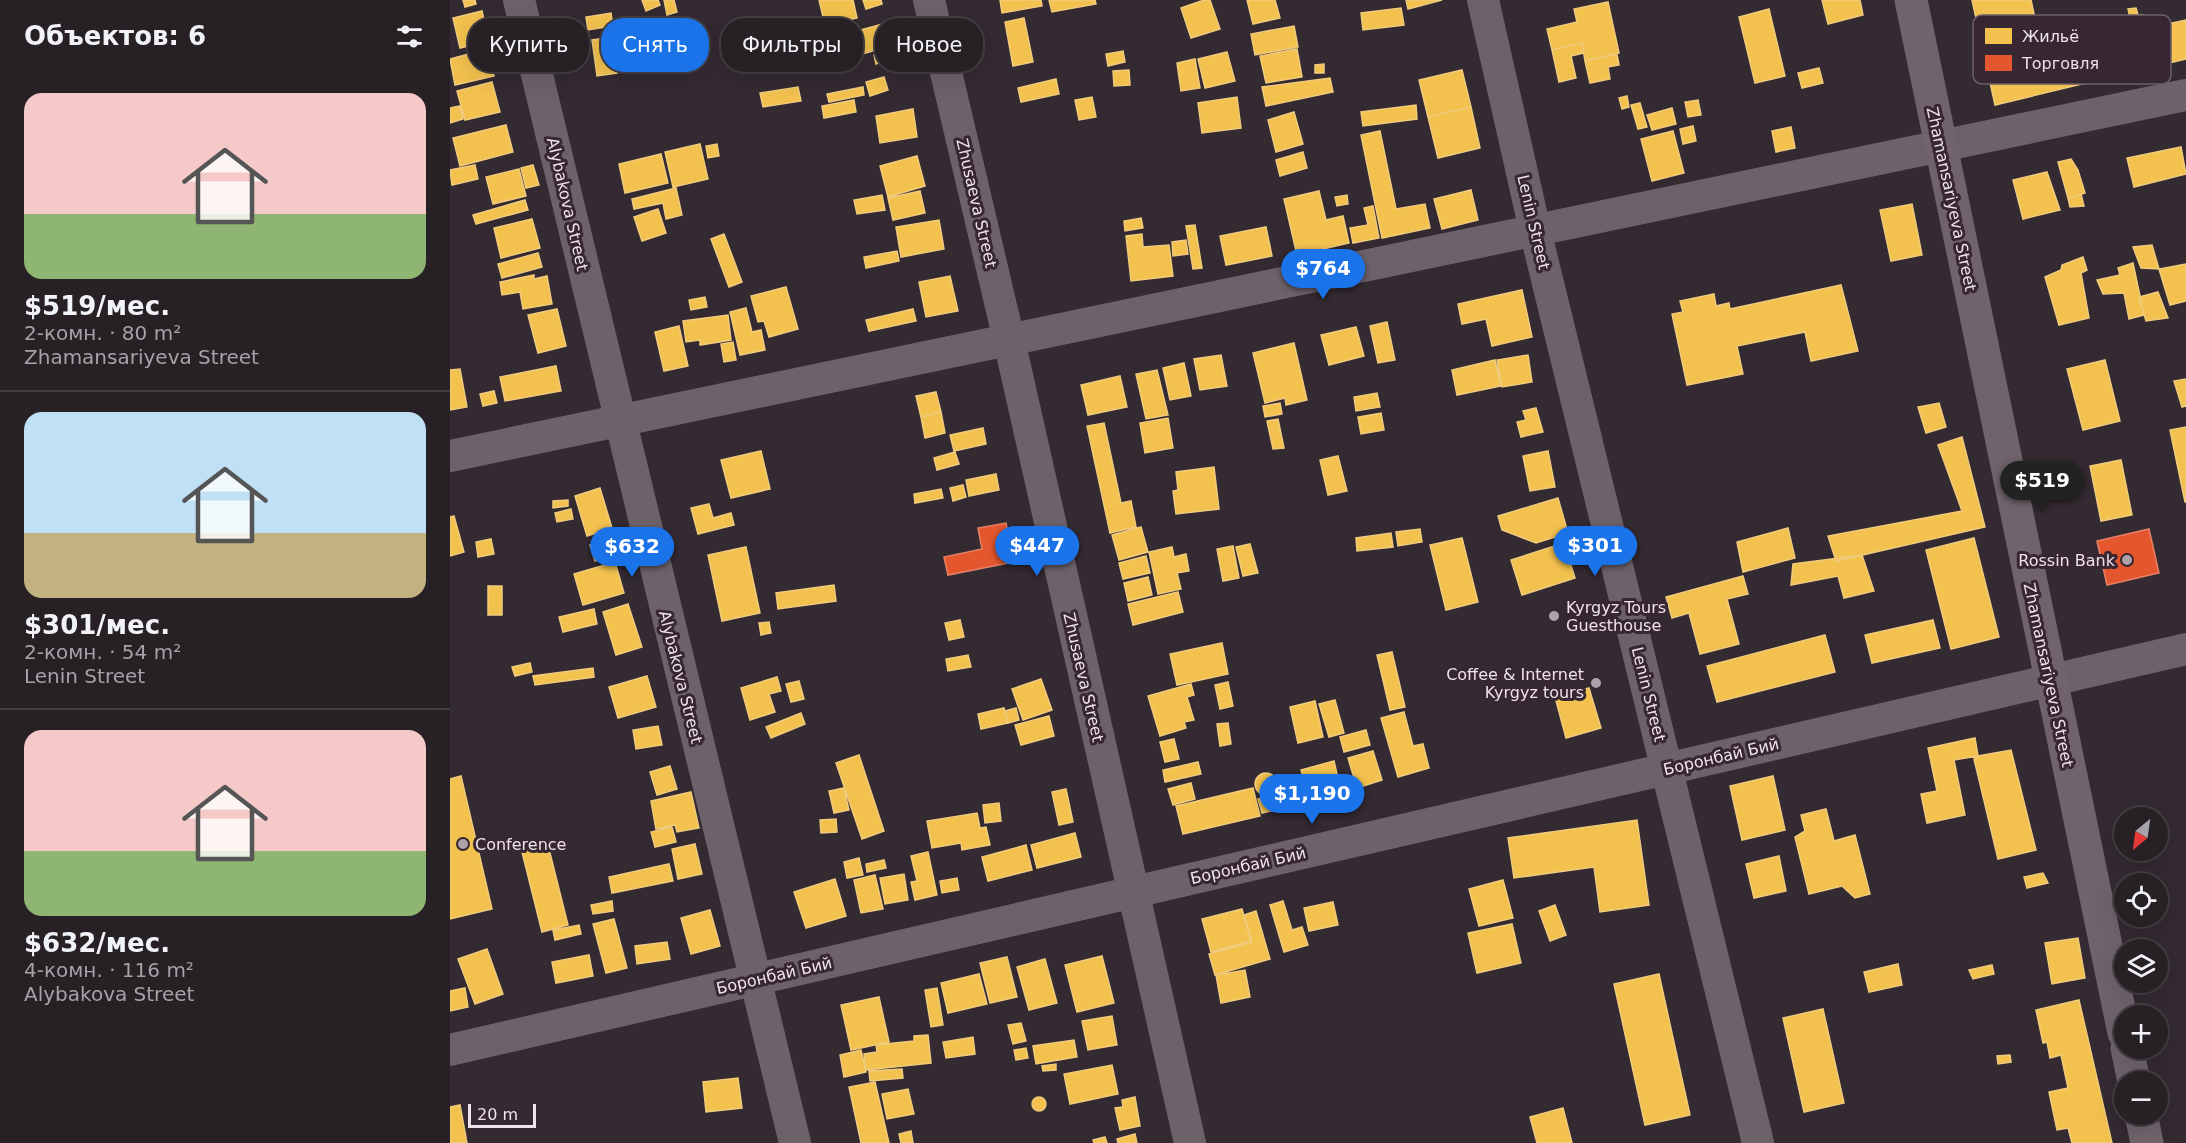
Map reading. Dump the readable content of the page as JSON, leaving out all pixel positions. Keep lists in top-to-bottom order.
{
  "streets": {
    "main road": ["Zhamansariyeva Street"],
    "street": [
      "Zhusaeva Street",
      "Alybakova Street",
      "Lenin Street",
      "Боронбай Бий"
    ]
  },
  "crossings": [
    ["Zhamansariyeva Street", "Боронбай Бий"],
    ["Zhusaeva Street", "Боронбай Бий"],
    ["Alybakova Street", "Боронбай Бий"],
    ["Lenin Street", "Боронбай Бий"]
  ],
  "places": [
    "Rossin Bank",
    "Kyrgyz Tours Guesthouse",
    "Coffee & Internet Kyrgyz tours",
    "Conference"
  ],
  "legend": ["Жильё", "Торговля"],
  "scale_bar": "20 m",
  "north": "bottom left",
  "page": {
    "heading": "Объектов: 6",
    "chip": [
      "Купить",
      "Снять",
      "Фильтры",
      "Новое"
    ],
    "list": [
      {
        "name": "$519/мес.",
        "note": "2-комн. · 80 m² · Zhamansariyeva Street"
      },
      {
        "name": "$301/мес.",
        "note": "2-комн. · 54 m² · Lenin Street"
      },
      {
        "name": "$632/мес.",
        "note": "4-комн. · 116 m² · Alybakova Street"
      }
    ],
    "price": [
      "$764",
      "$519",
      "$447",
      "$301",
      "$632",
      "$1,190"
    ],
    "map_buttons": ["+", "−"],
    "scale": "20 m"
  }
}
